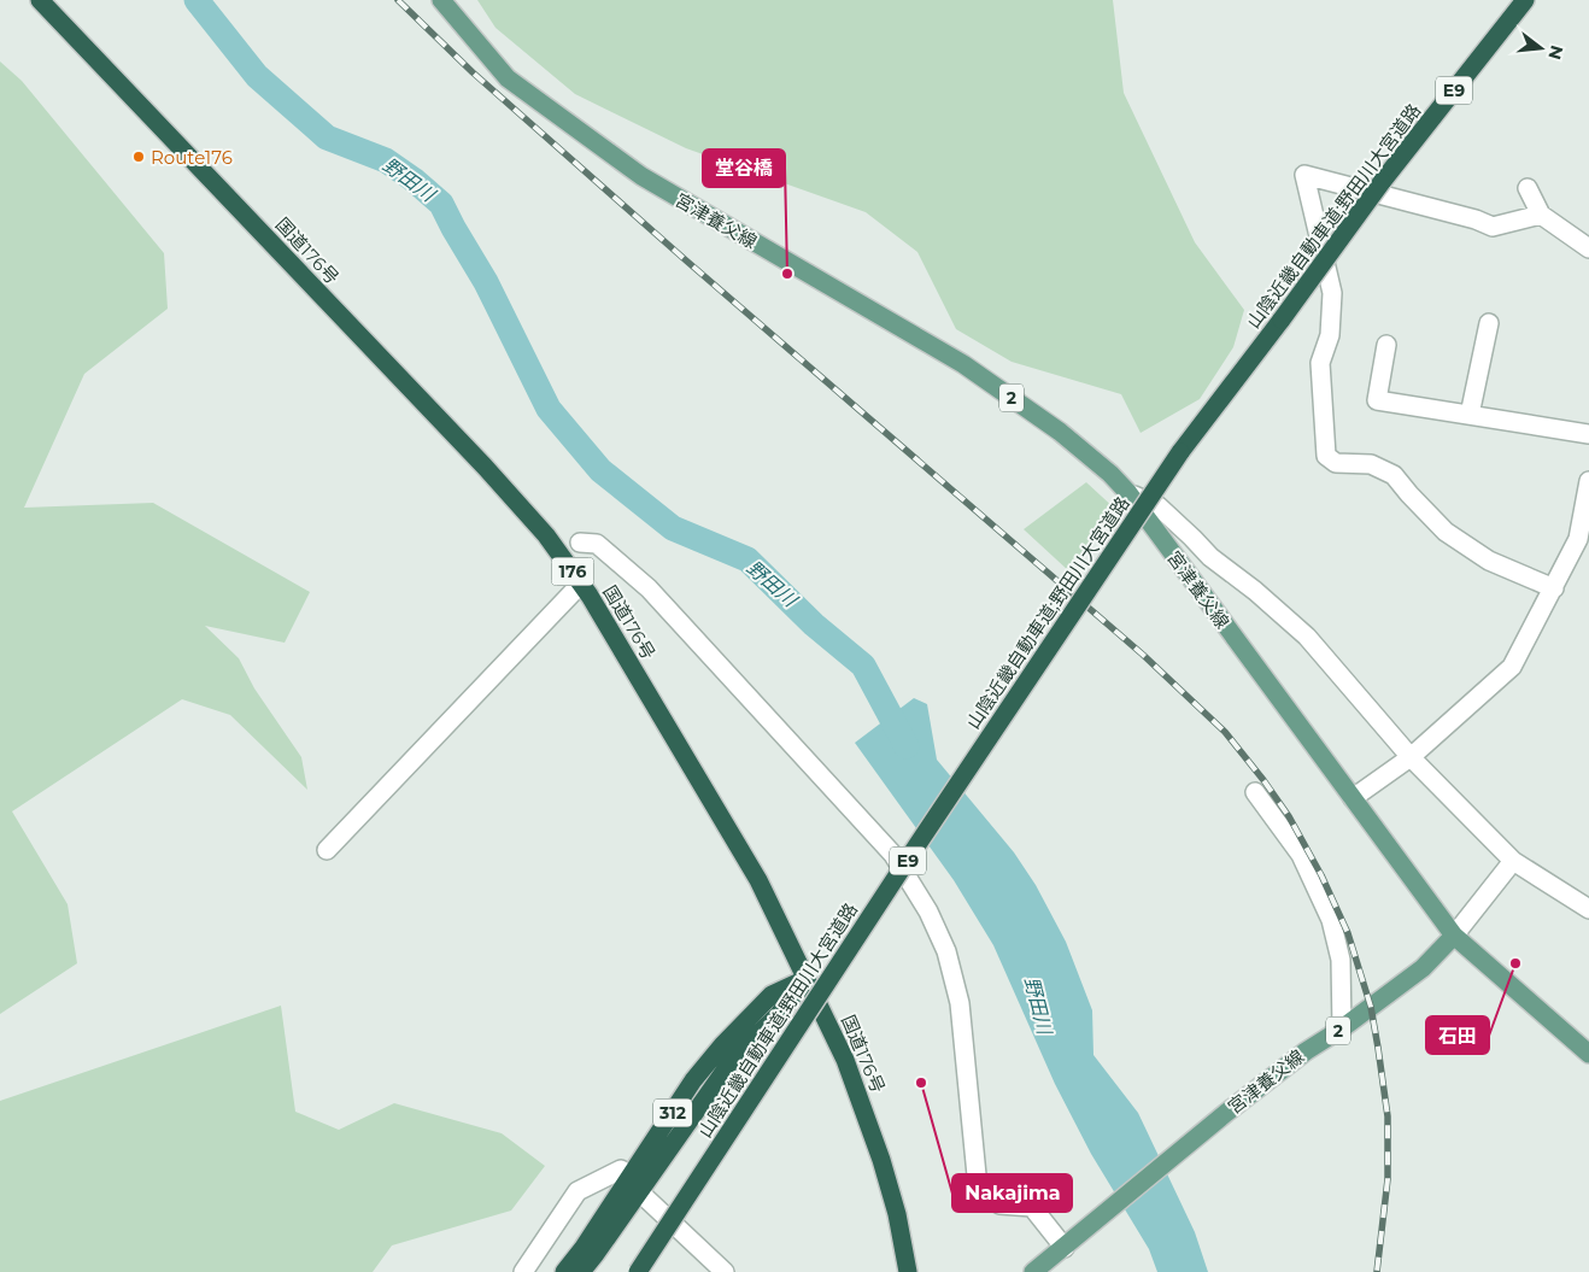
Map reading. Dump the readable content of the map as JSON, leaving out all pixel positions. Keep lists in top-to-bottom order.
{
  "streets": {
    "highway": [
      "E9",
      "山陰近畿自動車道;野田川大宮道路",
      "国道176号",
      "176",
      "312"
    ],
    "main road": ["宮津養父線", "2"]
  },
  "crossings": [
    ["国道176号", "312"]
  ],
  "water": ["野田川"],
  "places": [
    "Route176",
    "堂谷橋",
    "石田",
    "Nakajima"
  ],
  "north": "right"
}
